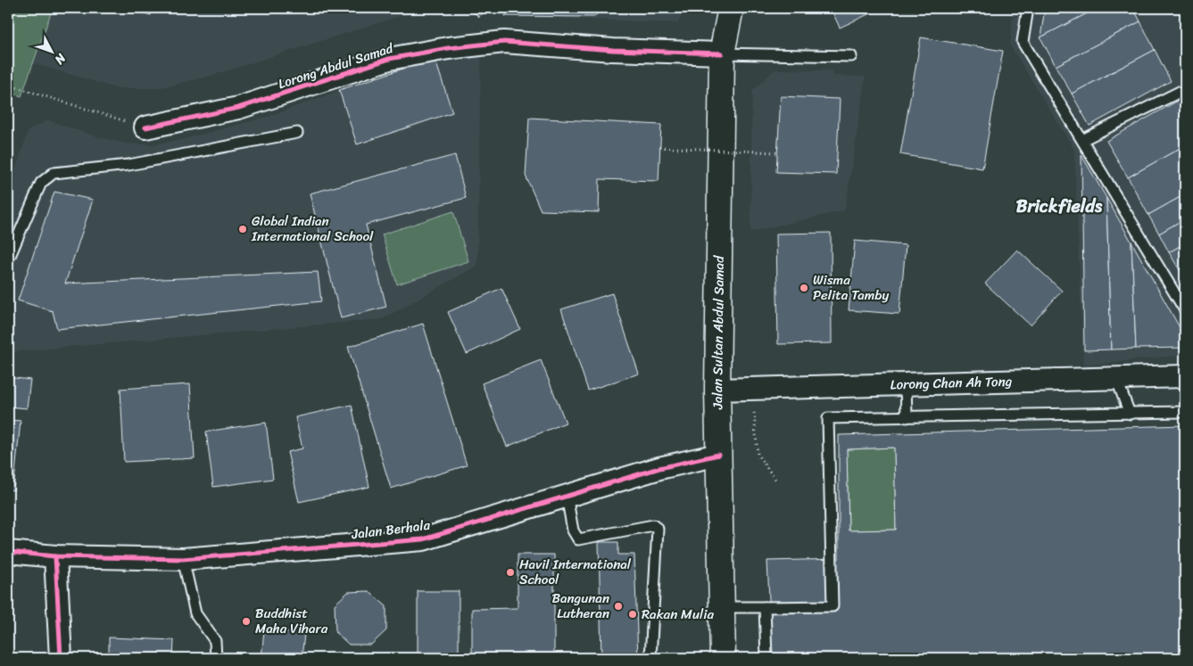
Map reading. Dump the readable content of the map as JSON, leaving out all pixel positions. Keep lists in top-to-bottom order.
{
  "streets": {
    "main road": ["Jalan Sultan Abdul Samad"],
    "street": ["Lorong Abdul Samad", "Lorong Chan Ah Tong", "Jalan Berhala"]
  },
  "crossings": [
    ["Lorong Abdul Samad", "Jalan Sultan Abdul Samad"],
    ["Jalan Sultan Abdul Samad", "Lorong Chan Ah Tong"],
    ["Jalan Sultan Abdul Samad", "Jalan Berhala"]
  ],
  "districts": ["Brickfields"],
  "places": [
    "Global Indian International School",
    "Wisma Pelita Tamby",
    "Havil International School",
    "Bangunan Lutheran",
    "Rakan Mulia",
    "Buddhist Maha Vihara"
  ],
  "north": "bottom right"
}
